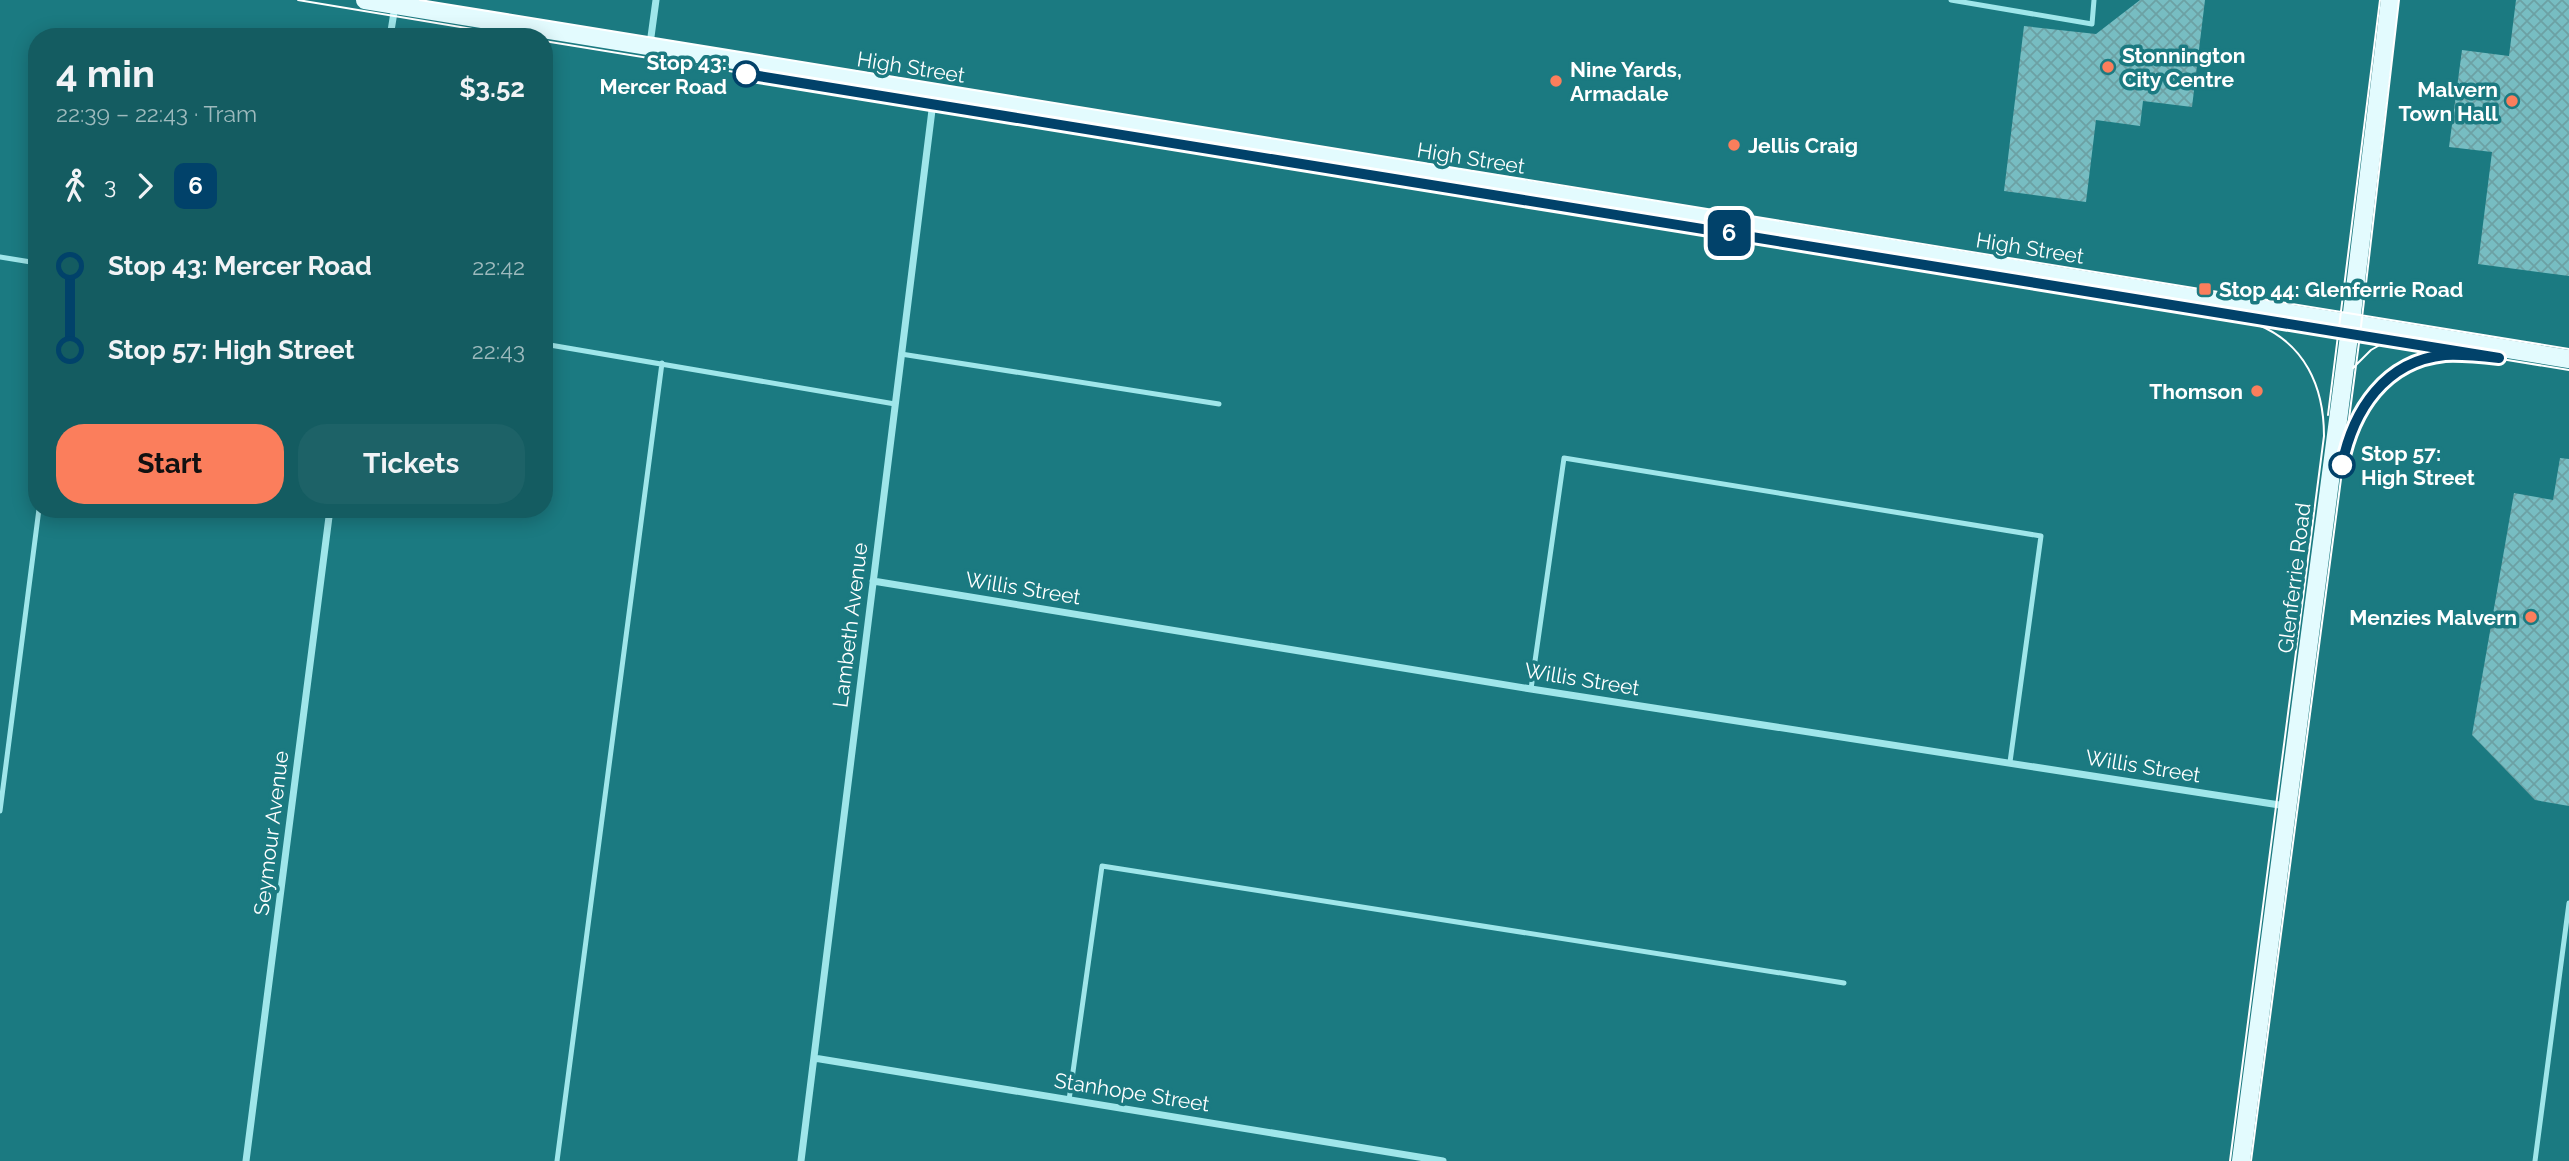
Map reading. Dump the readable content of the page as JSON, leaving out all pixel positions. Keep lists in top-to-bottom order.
{
  "streets": {
    "main road": ["High Street", "Glenferrie Road"],
    "street": [
      "Willis Street",
      "Lambeth Avenue",
      "Seymour Avenue",
      "Stanhope Street"
    ]
  },
  "crossings": [
    ["High Street", "Glenferrie Road"],
    ["High Street", "Lambeth Avenue"],
    ["Glenferrie Road", "Willis Street"],
    ["Willis Street", "Lambeth Avenue"],
    ["Lambeth Avenue", "Stanhope Street"]
  ],
  "places": {
    "other": [
      "Stonnington City Centre",
      "Stop 43: Mercer Road",
      "Nine Yards, Armadale",
      "Malvern Town Hall",
      "Jellis Craig",
      "Thomson",
      "Stop 57: High Street",
      "Menzies Malvern"
    ],
    "transit": ["Stop 44: Glenferrie Road"]
  },
  "lines": ["tram line 6"],
  "page": {
    "on_map": "6",
    "heading": ["4 min", "22:39 – 22:43 · Tram", "$3.52"],
    "legs": ["3", "6"],
    "list": [
      {
        "name": "Stop 43: Mercer Road",
        "value": "22:42"
      },
      {
        "name": "Stop 57: High Street",
        "value": "22:43"
      }
    ],
    "buttons": ["Start", "Tickets"]
  }
}
